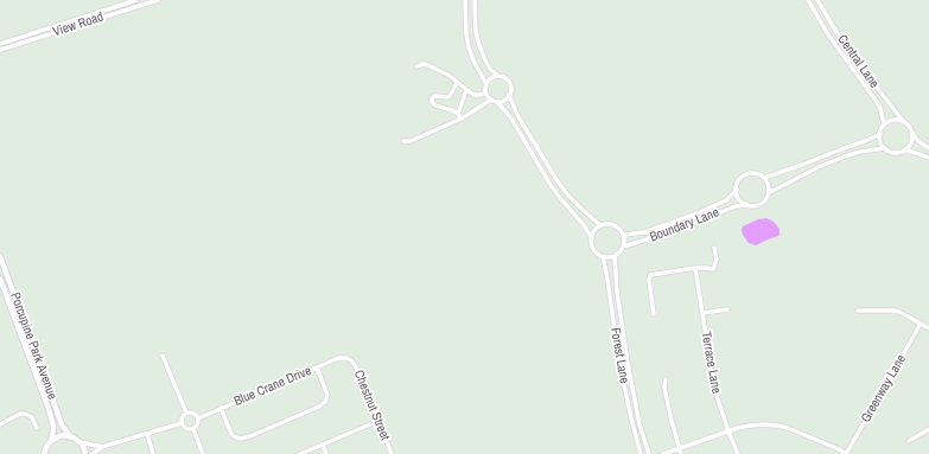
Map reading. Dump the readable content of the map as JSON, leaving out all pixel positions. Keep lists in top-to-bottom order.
{
  "streets": {
    "street": [
      "View Road",
      "Central Lane",
      "Boundary Lane",
      "Porcupine Park Avenue",
      "Forest Lane",
      "Terrace Lane",
      "Blue Crane Drive",
      "Greenway Lane",
      "Chestnut Street"
    ]
  },
  "crossings": [
    ["Boundary Lane", "Forest Lane"],
    ["Blue Crane Drive", "Chestnut Street"]
  ]
}
